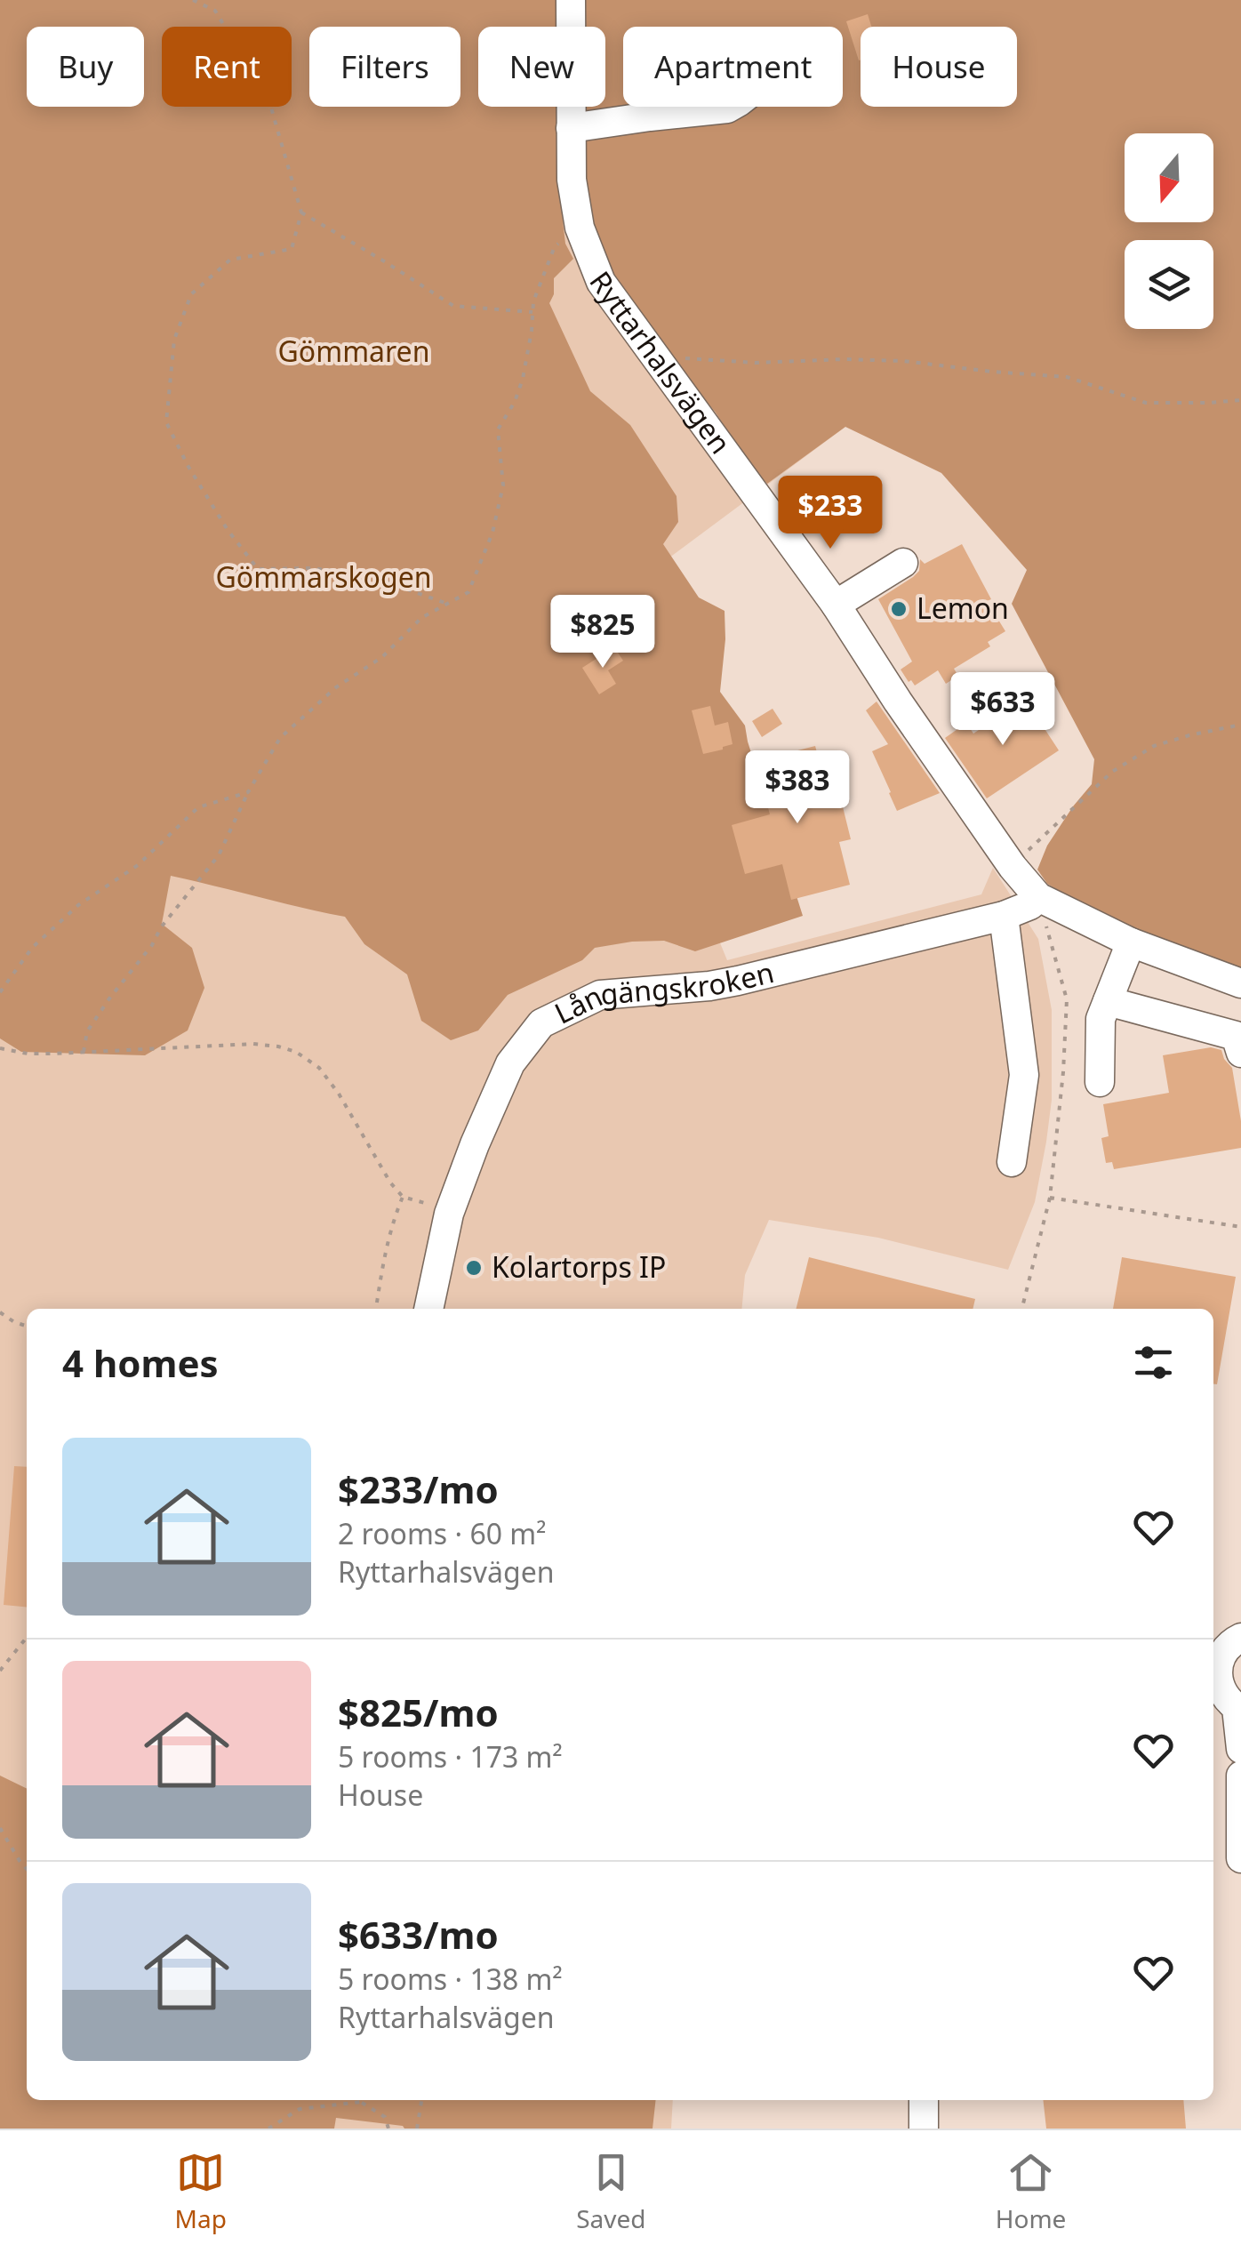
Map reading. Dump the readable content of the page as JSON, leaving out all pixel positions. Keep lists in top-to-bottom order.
{
  "streets": {
    "street": ["Ryttarhalsvägen", "Långängskroken"]
  },
  "crossings": [
    ["Ryttarhalsvägen", "Långängskroken"]
  ],
  "parks": ["Gömmaren", "Gömmarskogen"],
  "places": ["Lemon", "Kolartorps IP"],
  "north": "bottom",
  "page": {
    "chip": [
      "Buy",
      "Rent",
      "Filters",
      "New",
      "Apartment",
      "House"
    ],
    "price": [
      "$233",
      "$825",
      "$633",
      "$383"
    ],
    "heading": "4 homes",
    "list": [
      {
        "name": "$233/mo",
        "note": "2 rooms · 60 m² · Ryttarhalsvägen"
      },
      {
        "name": "$825/mo",
        "note": "5 rooms · 173 m² · House"
      },
      {
        "name": "$633/mo",
        "note": "5 rooms · 138 m² · Ryttarhalsvägen"
      }
    ],
    "tabs": ["Map", "Saved", "Home"]
  }
}
